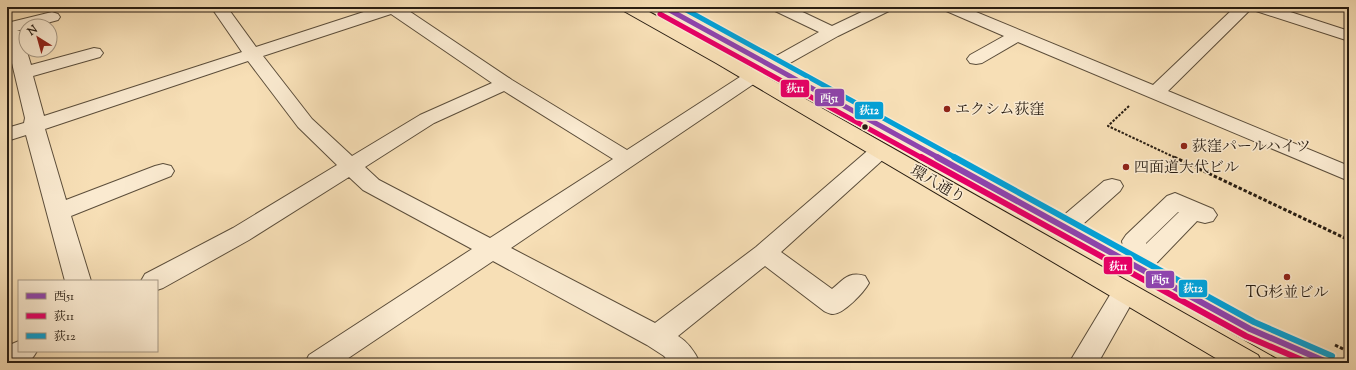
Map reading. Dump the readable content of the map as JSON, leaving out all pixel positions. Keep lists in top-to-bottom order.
{
  "streets": {
    "main road": ["環八通り"]
  },
  "places": [
    "エクシム荻窪",
    "荻窪パールハイツ",
    "四面道大代ビル",
    "TG杉並ビル"
  ],
  "lines": ["transit line 西51", "transit line 荻12", "transit line 荻11"],
  "legend": ["西51", "荻11", "荻12"],
  "north": "top left"
}
